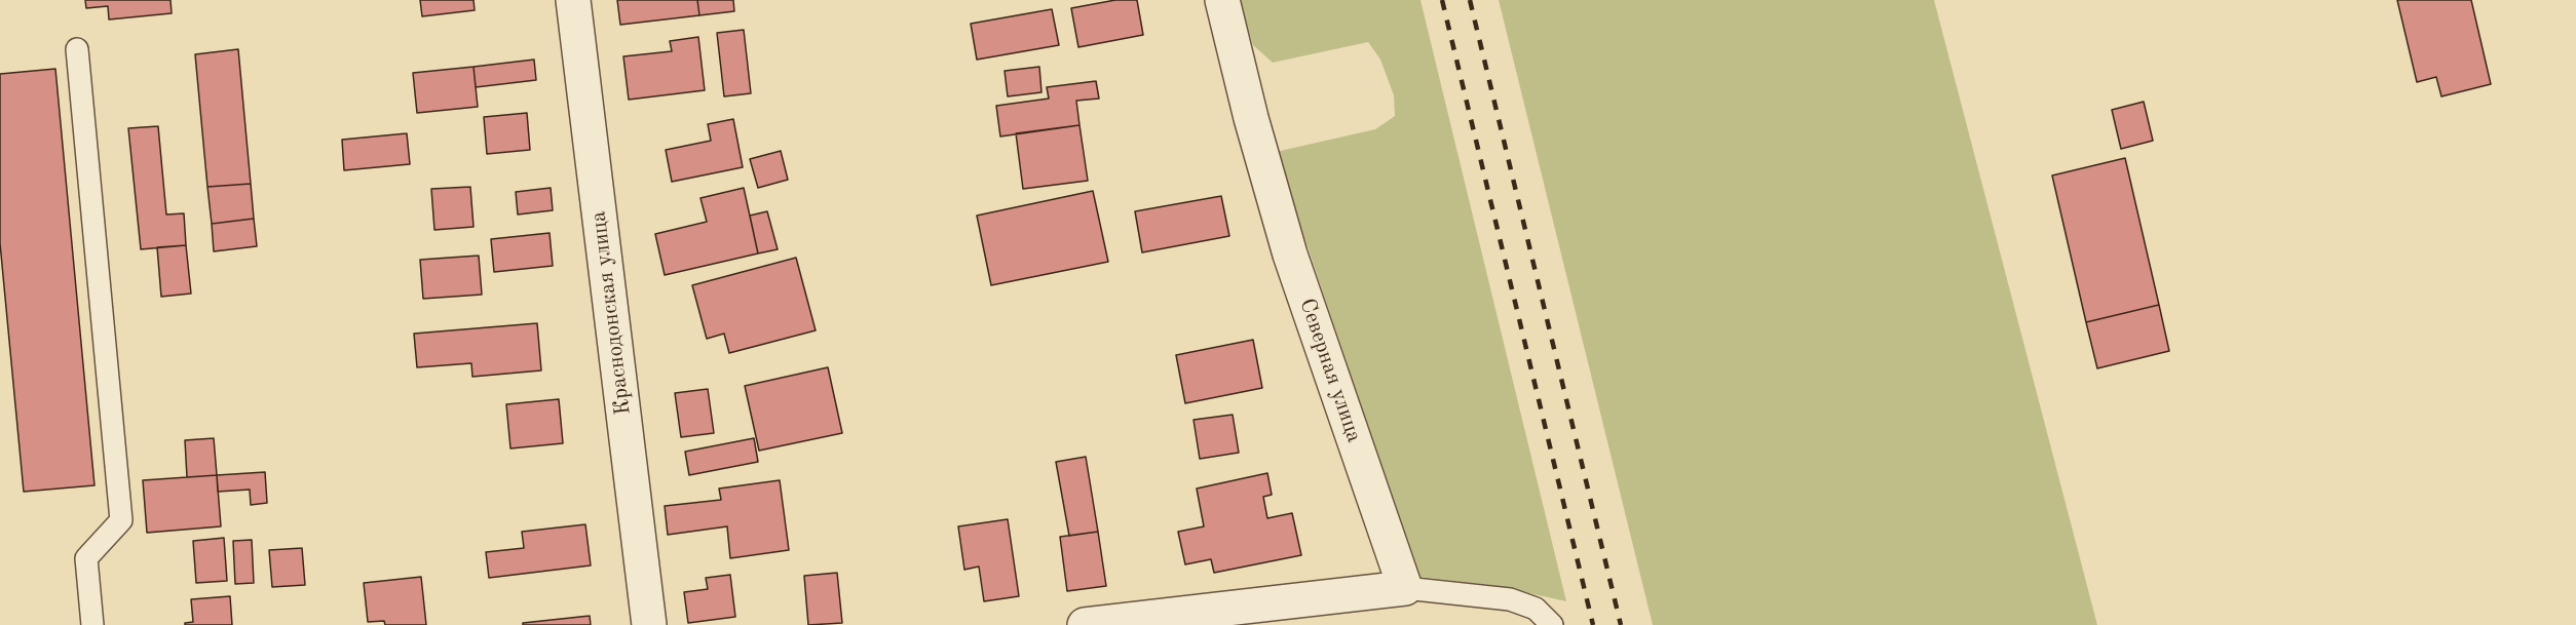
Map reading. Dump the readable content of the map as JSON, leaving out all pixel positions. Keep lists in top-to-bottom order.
{
  "streets": {
    "street": ["Краснодонская улица", "Северная улица"]
  }
}
